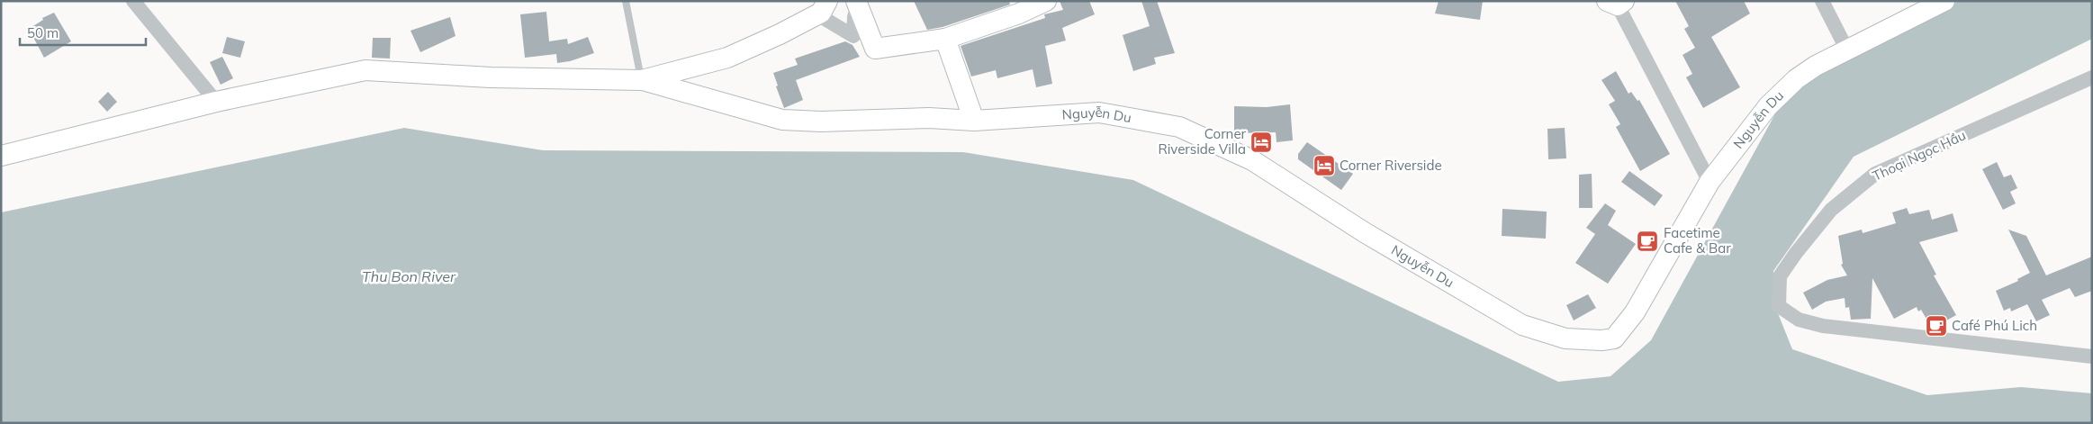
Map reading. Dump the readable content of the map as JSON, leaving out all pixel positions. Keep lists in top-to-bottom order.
{
  "streets": {
    "street": ["Nguyễn Du", "Thoại Ngọc Hầu"]
  },
  "water": ["Thu Bon River"],
  "places": {
    "hotel": ["Corner Riverside Villa", "Corner Riverside"],
    "cafe": ["Facetime Cafe & Bar", "Café Phú Lich"]
  },
  "scale_bar": "50 m"
}
